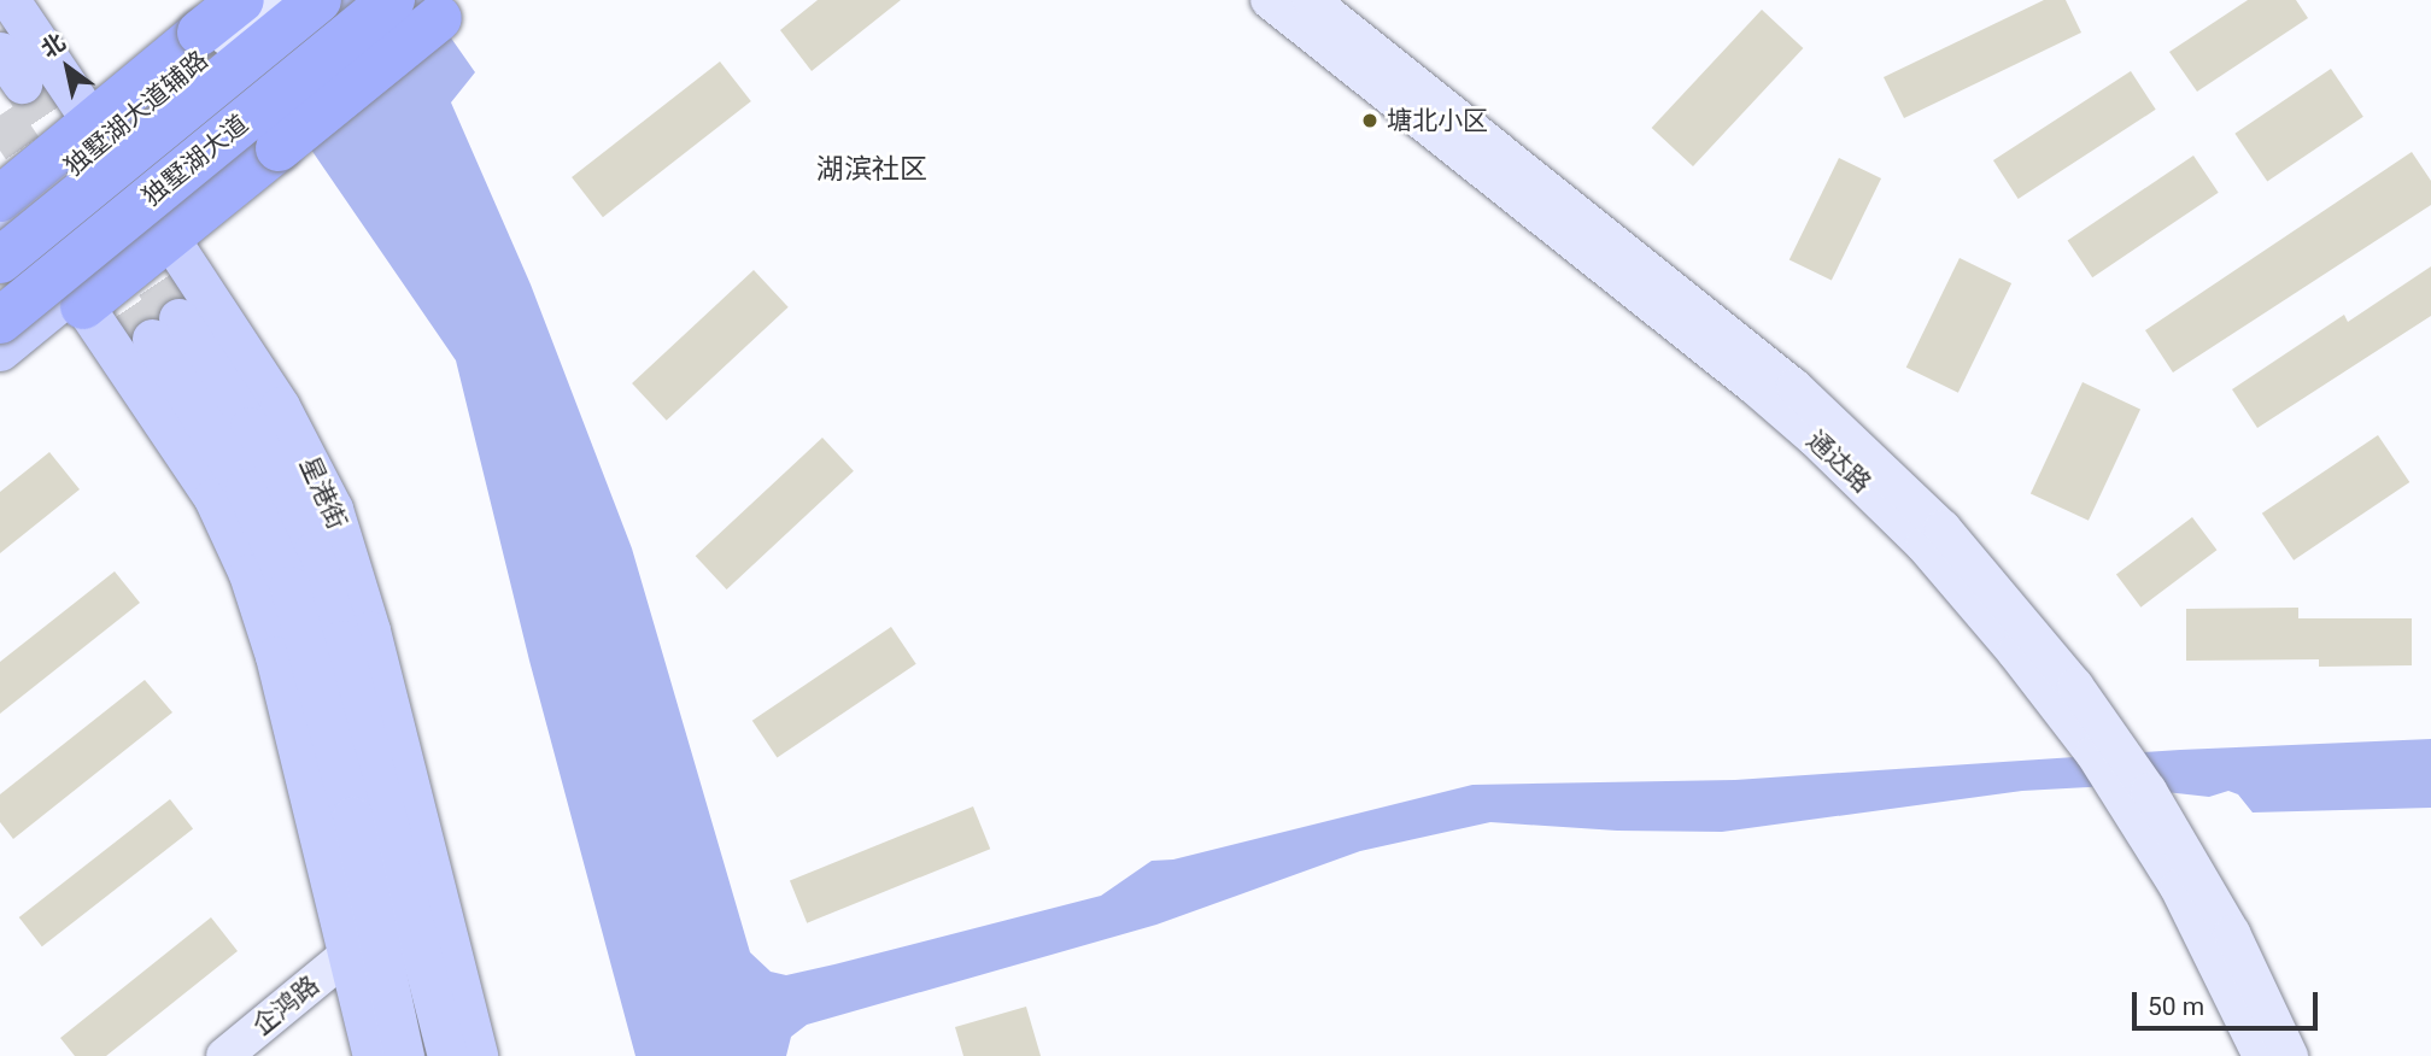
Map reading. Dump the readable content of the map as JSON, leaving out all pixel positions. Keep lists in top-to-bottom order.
{
  "streets": {
    "highway": ["独墅湖大道"],
    "main road": [
      "独墅湖大道辅路",
      "通达路",
      "星港街",
      "企鸿路"
    ]
  },
  "districts": ["湖滨社区"],
  "places": ["塘北小区"],
  "scale_bar": "50 m",
  "north": "top left"
}
